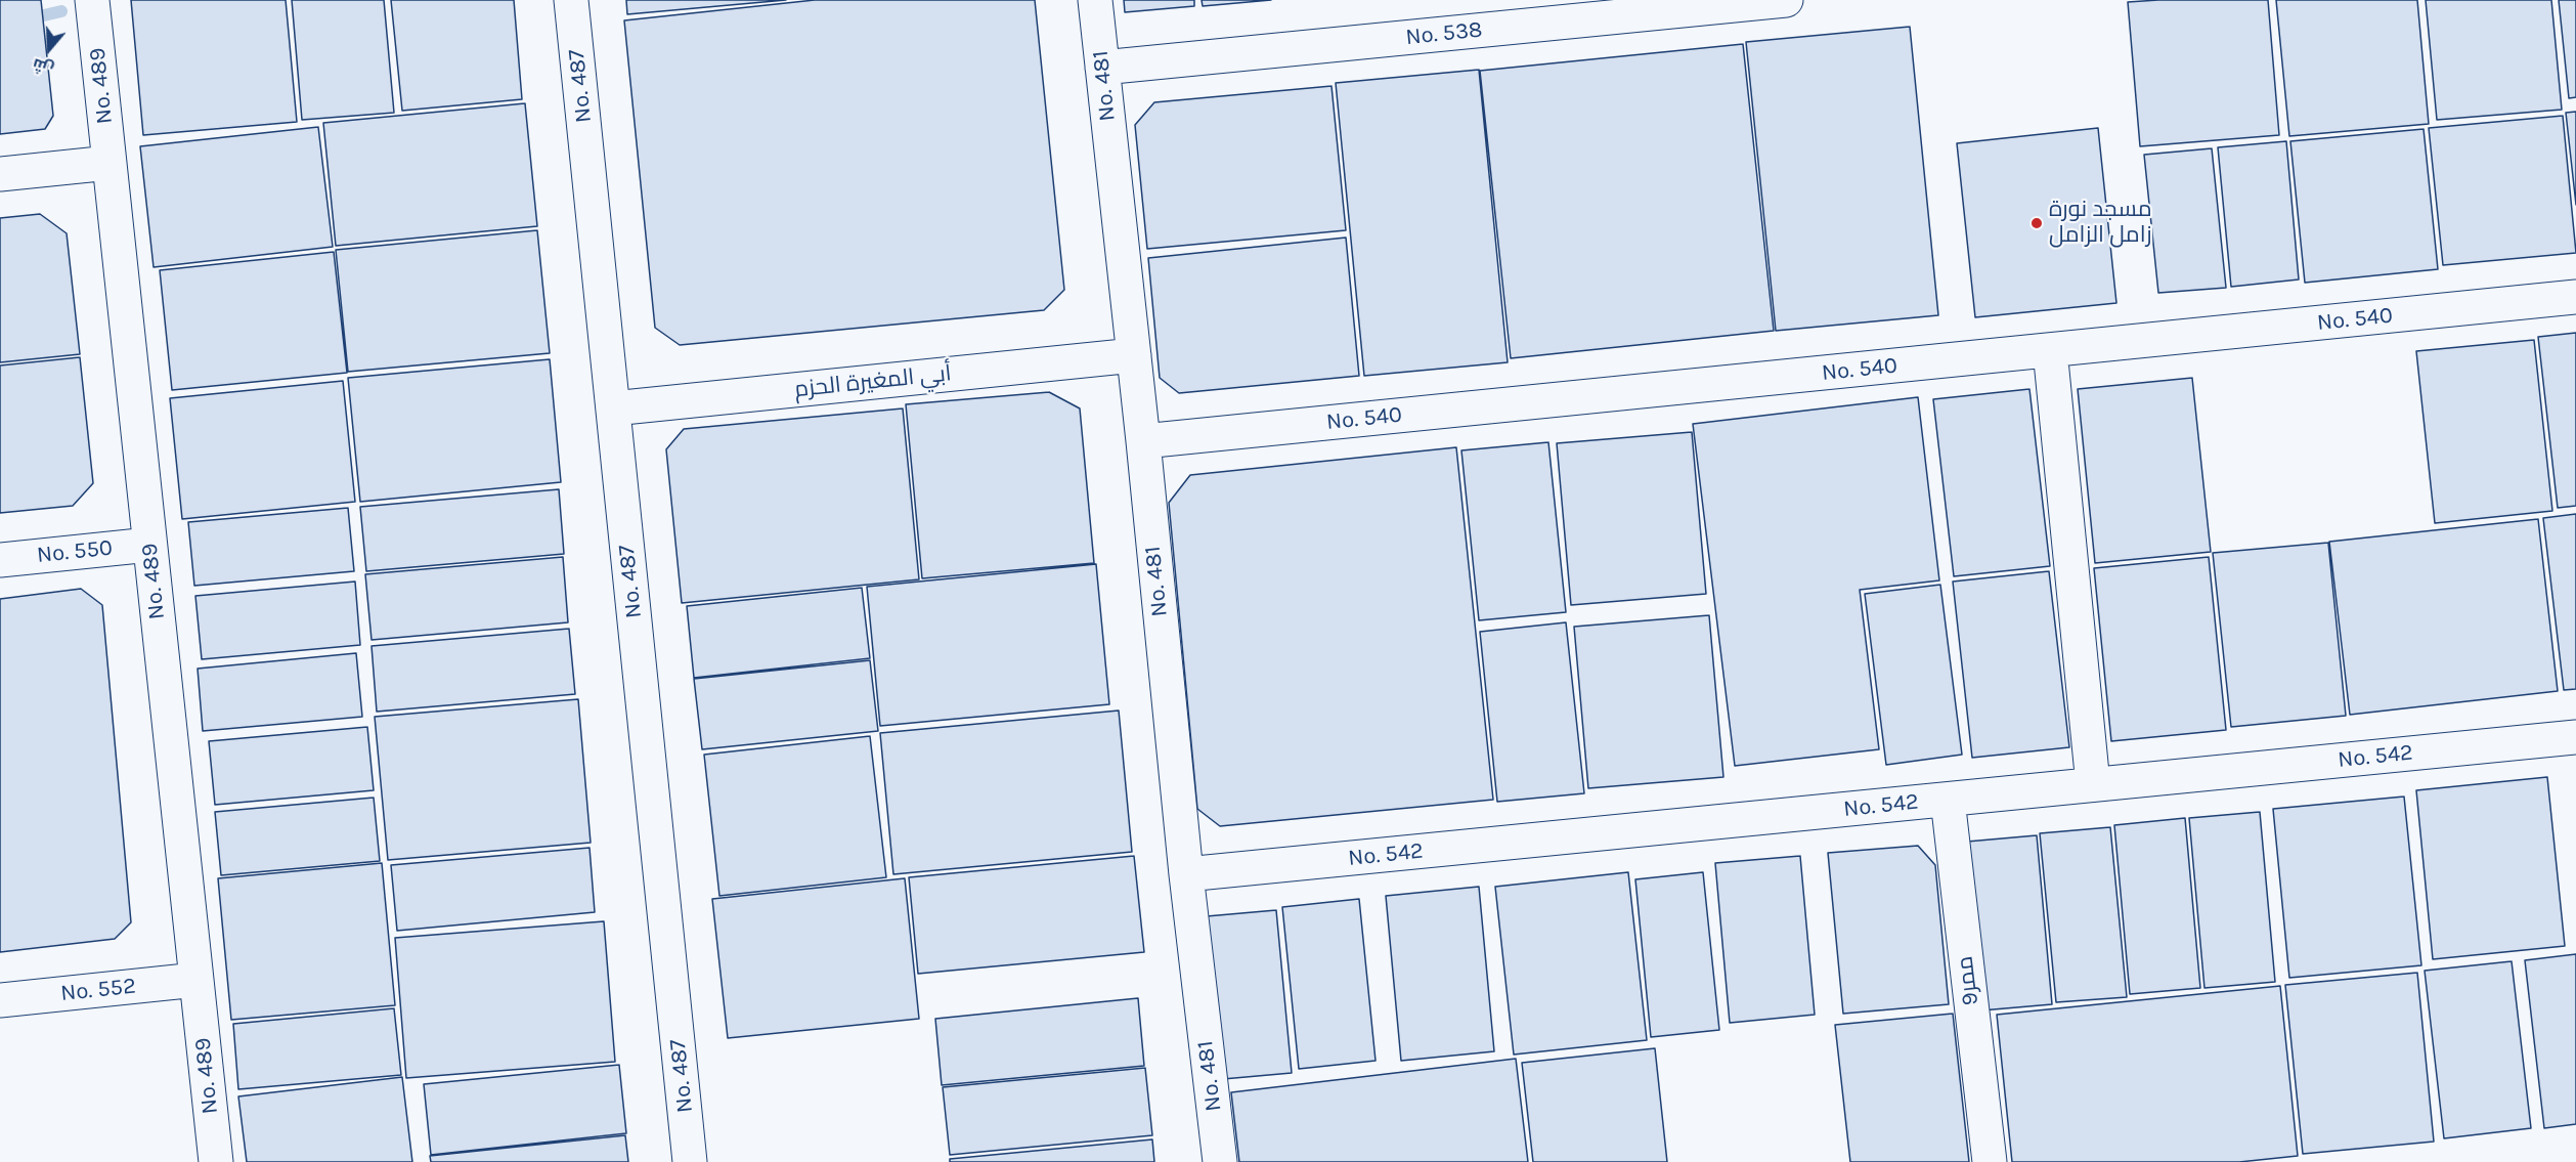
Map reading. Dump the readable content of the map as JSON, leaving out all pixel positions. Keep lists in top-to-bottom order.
{
  "streets": {
    "street": [
      "No. 538",
      "No. 489",
      "No. 487",
      "No. 481",
      "No. 540",
      "أبي المغيرة الحزم",
      "No. 550",
      "No. 542",
      "ممر9",
      "No. 552"
    ]
  },
  "crossings": [
    ["No. 538", "No. 481"],
    ["No. 489", "No. 550"],
    ["No. 489", "No. 552"],
    ["No. 487", "أبي المغيرة الحزم"],
    ["No. 481", "No. 540"],
    ["No. 481", "أبي المغيرة الحزم"],
    ["No. 481", "No. 542"],
    ["No. 542", "ممر9"]
  ],
  "places": ["مسجد نورة زامل الزامل"],
  "north": "bottom"
}
